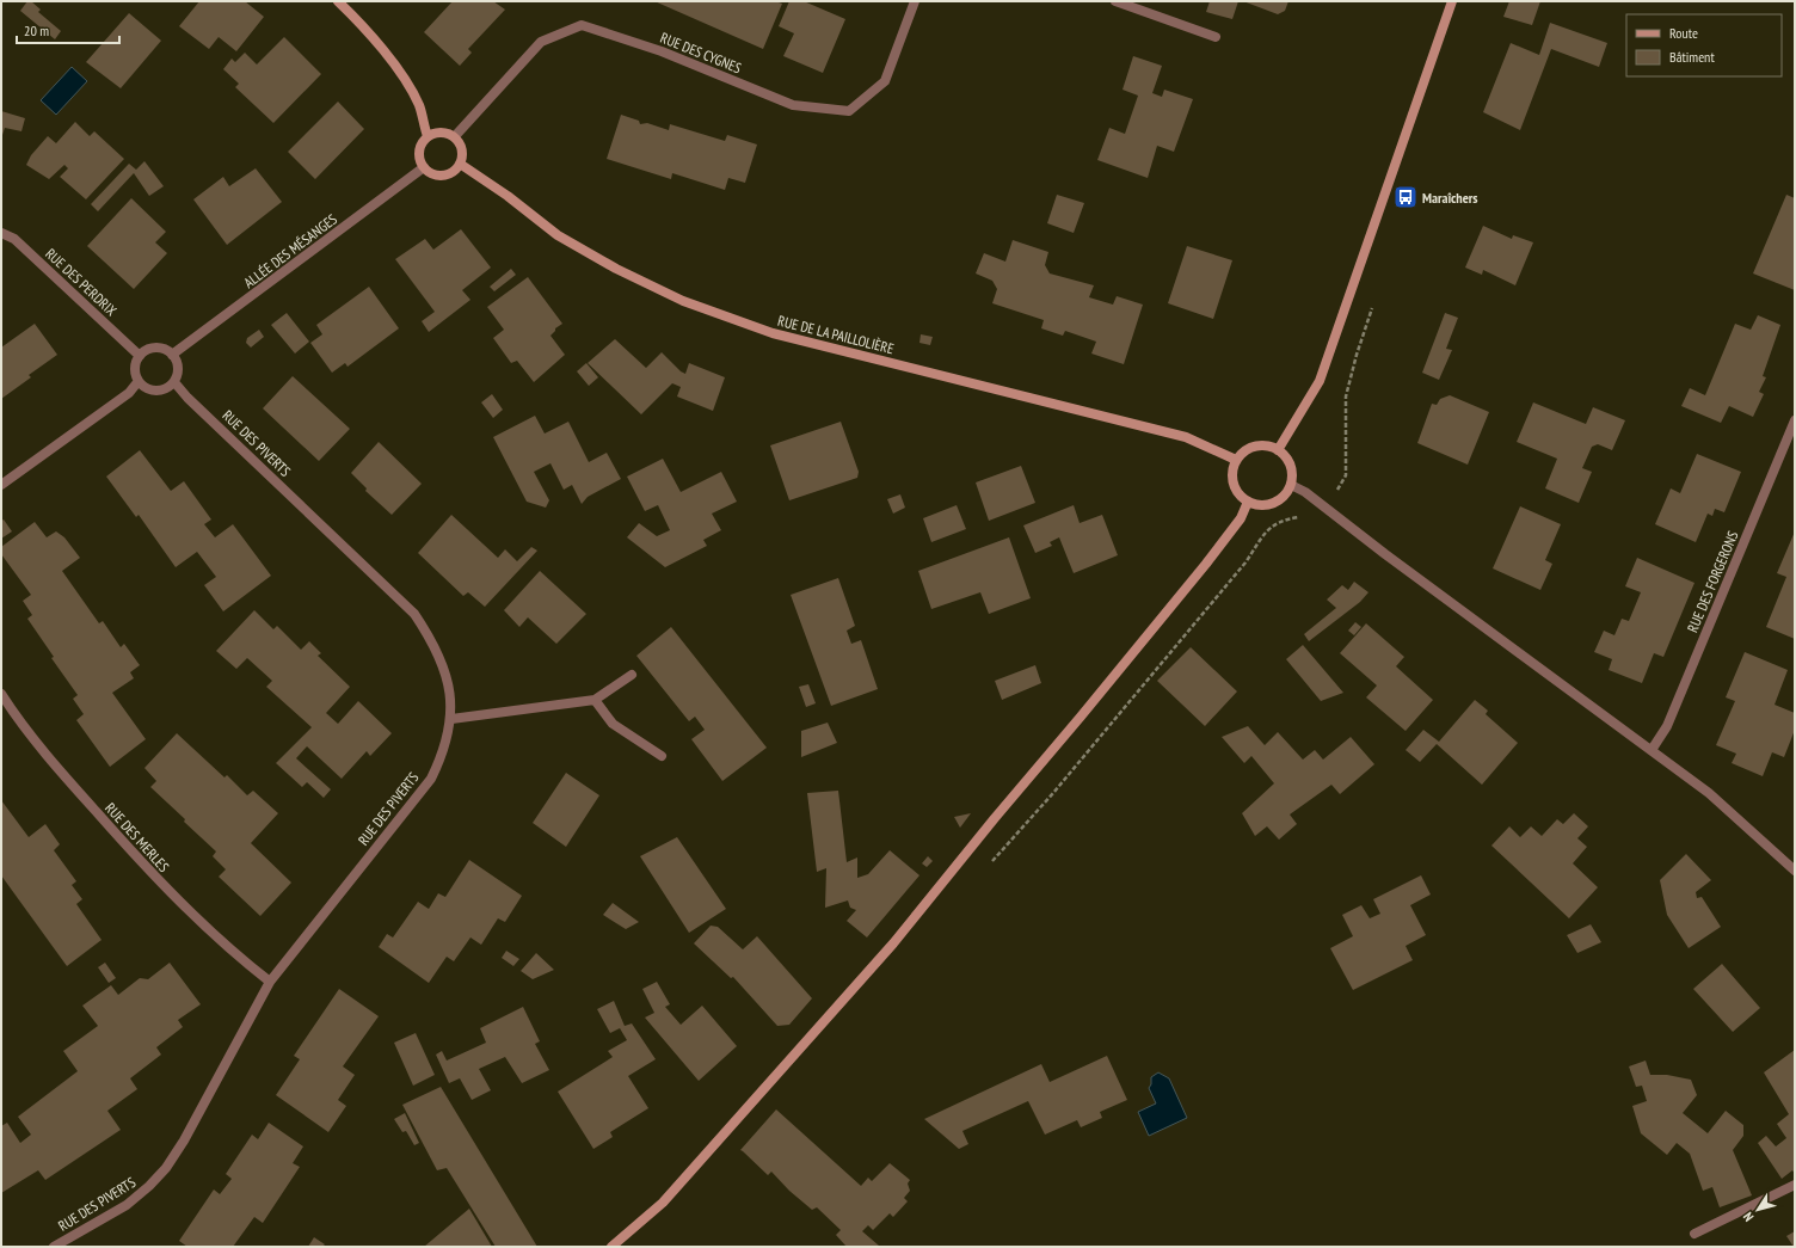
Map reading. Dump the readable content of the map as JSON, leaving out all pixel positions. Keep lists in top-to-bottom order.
{
  "streets": {
    "main road": ["RUE DE LA PAILLOLIÈRE"],
    "street": [
      "RUE DES CYGNES",
      "ALLÉE DES MÉSANGES",
      "RUE DES PERDRIX",
      "RUE DES PIVERTS",
      "RUE DES FORGERONS",
      "RUE DES MERLES"
    ]
  },
  "crossings": [
    ["RUE DES CYGNES", "ALLÉE DES MÉSANGES"],
    ["RUE DES CYGNES", "RUE DE LA PAILLOLIÈRE"],
    ["ALLÉE DES MÉSANGES", "RUE DES PERDRIX"],
    ["ALLÉE DES MÉSANGES", "RUE DE LA PAILLOLIÈRE"],
    ["ALLÉE DES MÉSANGES", "RUE DES PIVERTS"],
    ["RUE DES PERDRIX", "RUE DES PIVERTS"],
    ["RUE DES PIVERTS", "RUE DES MERLES"]
  ],
  "places": {
    "bus stop": ["Maraîchers"]
  },
  "legend": ["Route", "Bâtiment"],
  "scale_bar": "20 m",
  "north": "bottom left"
}
